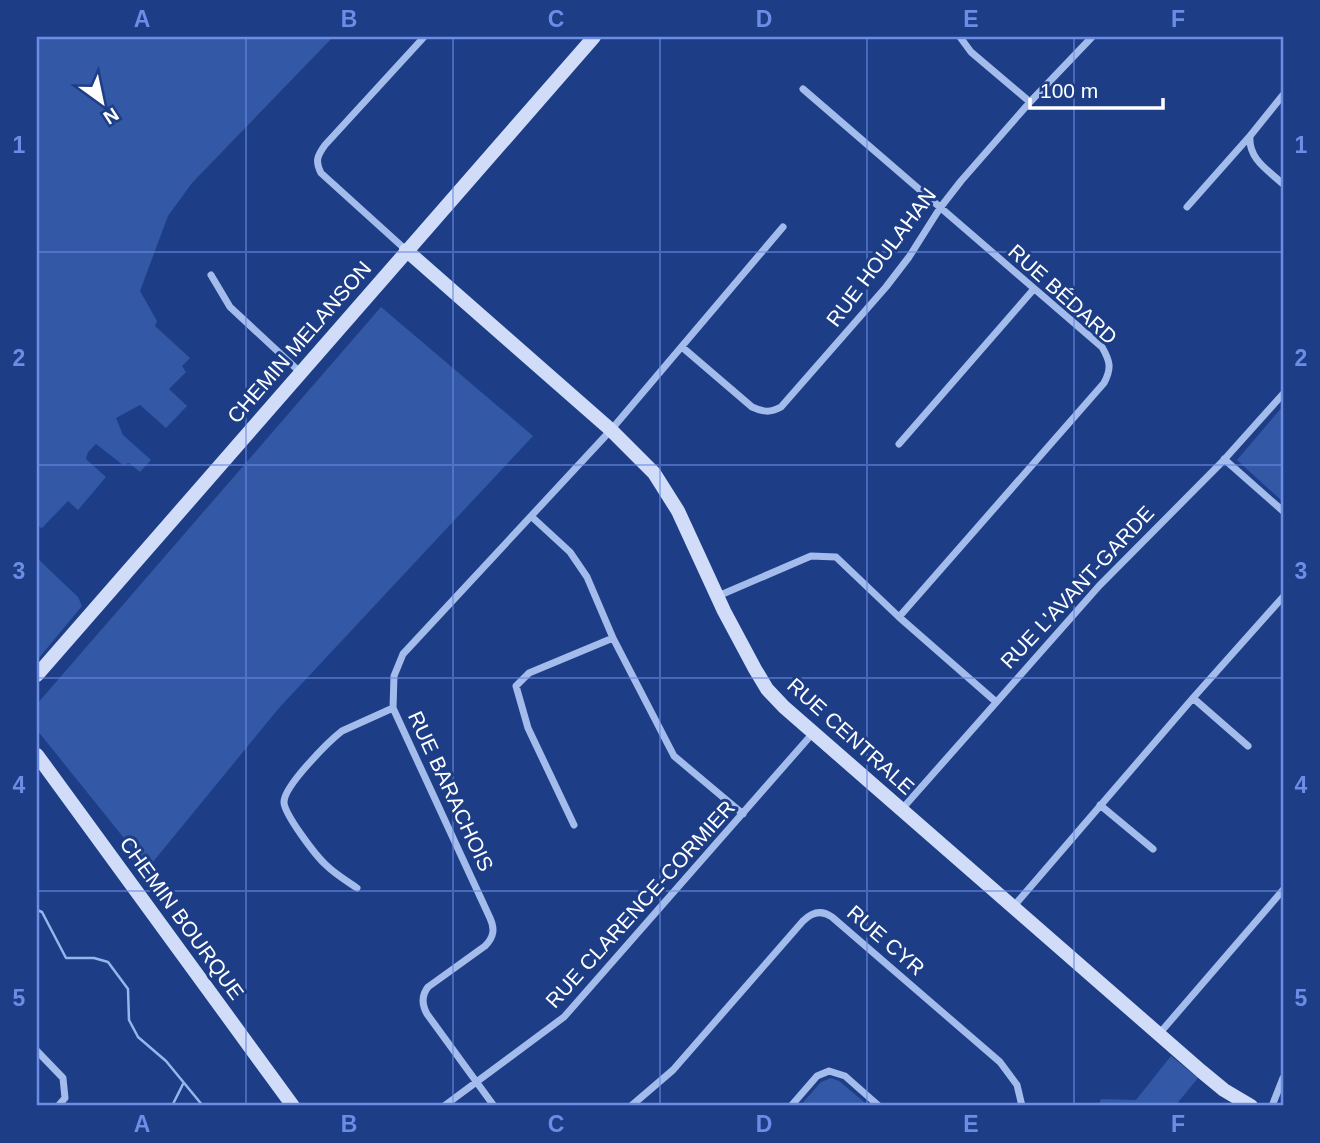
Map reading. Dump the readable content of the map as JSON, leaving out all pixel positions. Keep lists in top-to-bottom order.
{
  "streets": {
    "street": [
      "RUE HOULAHAN",
      "RUE BÉDARD",
      "CHEMIN MELANSON",
      "RUE L'AVANT-GARDE",
      "RUE CENTRALE",
      "RUE BARACHOIS",
      "RUE CLARENCE-CORMIER",
      "CHEMIN BOURQUE",
      "RUE CYR"
    ]
  },
  "crossings": [
    ["RUE HOULAHAN", "RUE BÉDARD"],
    ["RUE HOULAHAN", "RUE BARACHOIS"],
    ["CHEMIN MELANSON", "RUE CENTRALE"],
    ["RUE L'AVANT-GARDE", "RUE CENTRALE"],
    ["RUE CENTRALE", "RUE BARACHOIS"],
    ["RUE CENTRALE", "RUE CLARENCE-CORMIER"],
    ["RUE BARACHOIS", "RUE CLARENCE-CORMIER"]
  ],
  "scale_bar": "100 m",
  "north": "bottom right",
  "grid": {
    "columns": [
      "A",
      "B",
      "C",
      "D",
      "E",
      "F"
    ],
    "rows": [
      "1",
      "2",
      "3",
      "4",
      "5"
    ]
  }
}
